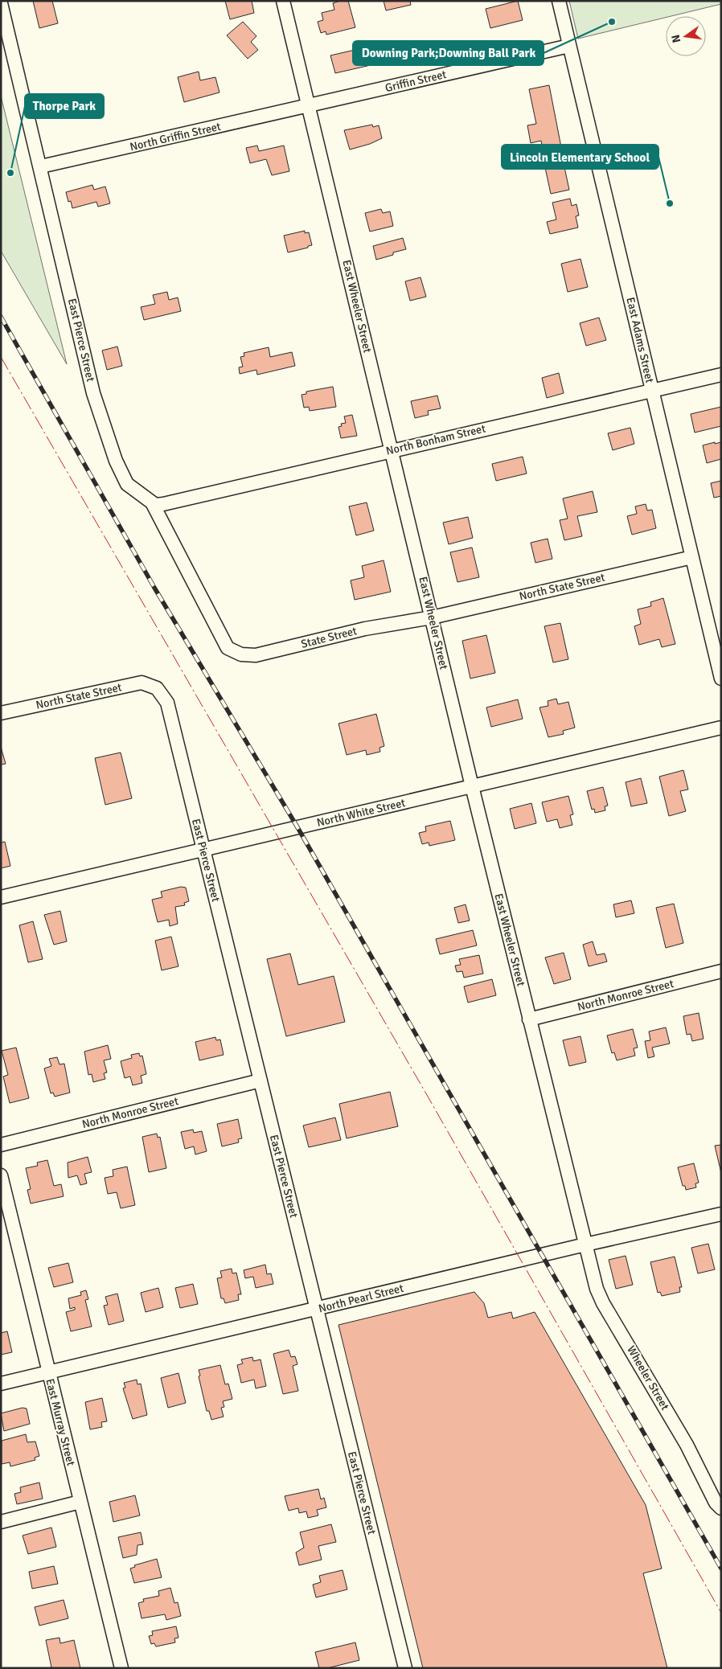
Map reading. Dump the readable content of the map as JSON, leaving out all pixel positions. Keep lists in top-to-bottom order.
{
  "streets": {
    "street": [
      "Griffin Street",
      "North Griffin Street",
      "East Wheeler Street",
      "East Pierce Street",
      "East Adams Street",
      "North Bonham Street",
      "North State Street",
      "State Street",
      "North White Street",
      "North Monroe Street",
      "North Pearl Street",
      "Wheeler Street",
      "East Murray Street"
    ]
  },
  "crossings": [
    ["Griffin Street", "North Griffin Street"],
    ["Griffin Street", "East Wheeler Street"],
    ["Griffin Street", "East Adams Street"],
    ["North Griffin Street", "East Wheeler Street"],
    ["North Griffin Street", "East Pierce Street"],
    ["East Wheeler Street", "North Bonham Street"],
    ["East Wheeler Street", "North State Street"],
    ["East Wheeler Street", "State Street"],
    ["East Wheeler Street", "North White Street"],
    ["East Wheeler Street", "North Monroe Street"],
    ["East Wheeler Street", "North Pearl Street"],
    ["East Wheeler Street", "Wheeler Street"],
    ["East Pierce Street", "North Bonham Street"],
    ["East Pierce Street", "North State Street"],
    ["East Pierce Street", "State Street"],
    ["East Pierce Street", "North White Street"],
    ["East Pierce Street", "North Monroe Street"],
    ["East Pierce Street", "North Pearl Street"],
    ["East Adams Street", "North Bonham Street"],
    ["East Adams Street", "North State Street"],
    ["North State Street", "State Street"],
    ["North Pearl Street", "Wheeler Street"],
    ["North Pearl Street", "East Murray Street"]
  ],
  "places": ["Downing Park;Downing Ball Park", "Thorpe Park", "Lincoln Elementary School"],
  "north": "left"
}
